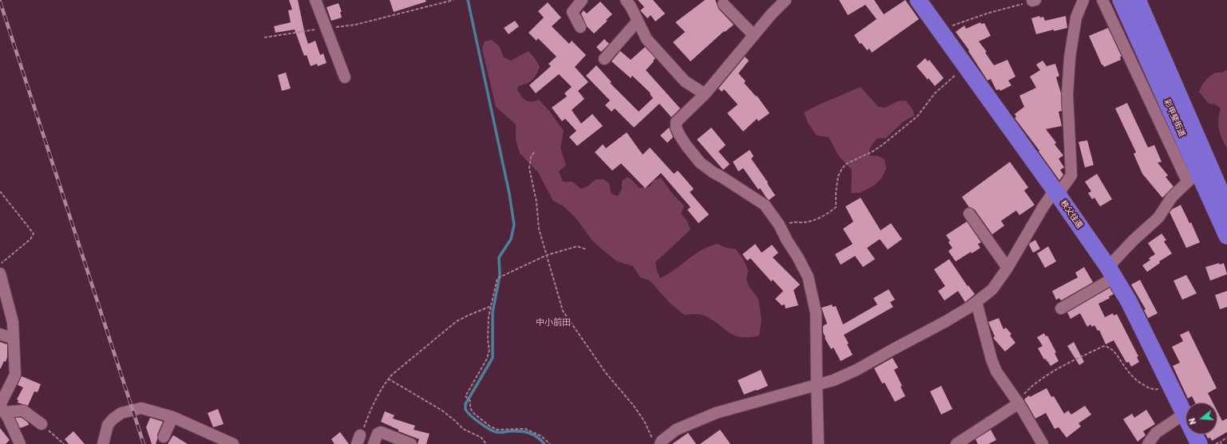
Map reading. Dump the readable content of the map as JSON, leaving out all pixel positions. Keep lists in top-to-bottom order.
{
  "streets": {
    "highway": ["彩甲斐街道", "秩父往還"]
  },
  "districts": ["中小前田"],
  "north": "left"
}
